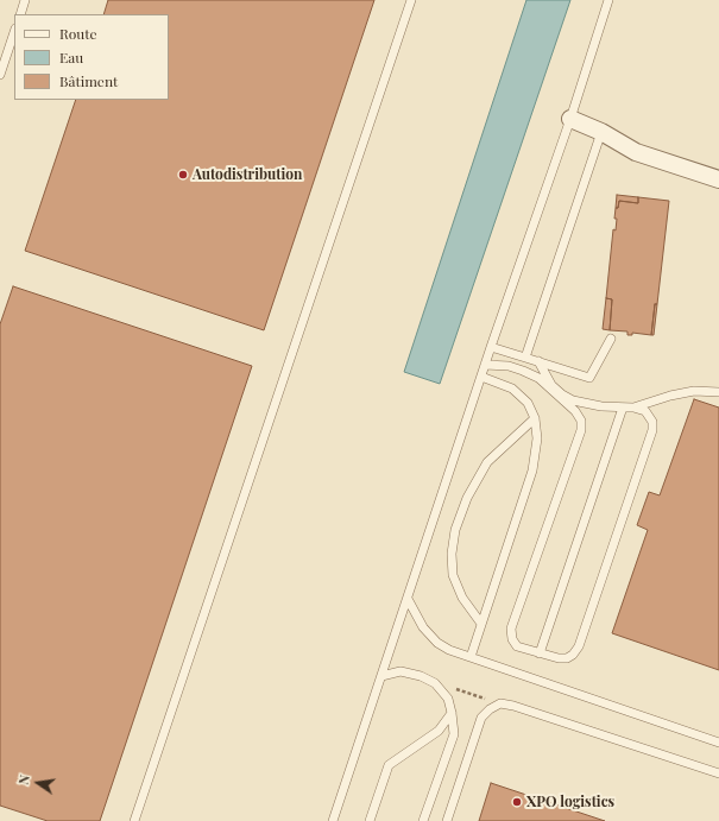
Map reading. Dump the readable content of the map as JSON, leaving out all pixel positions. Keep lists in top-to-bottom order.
{
  "places": ["Autodistribution", "XPO logistics"],
  "legend": ["Route", "Eau", "Bâtiment"],
  "north": "left"
}
